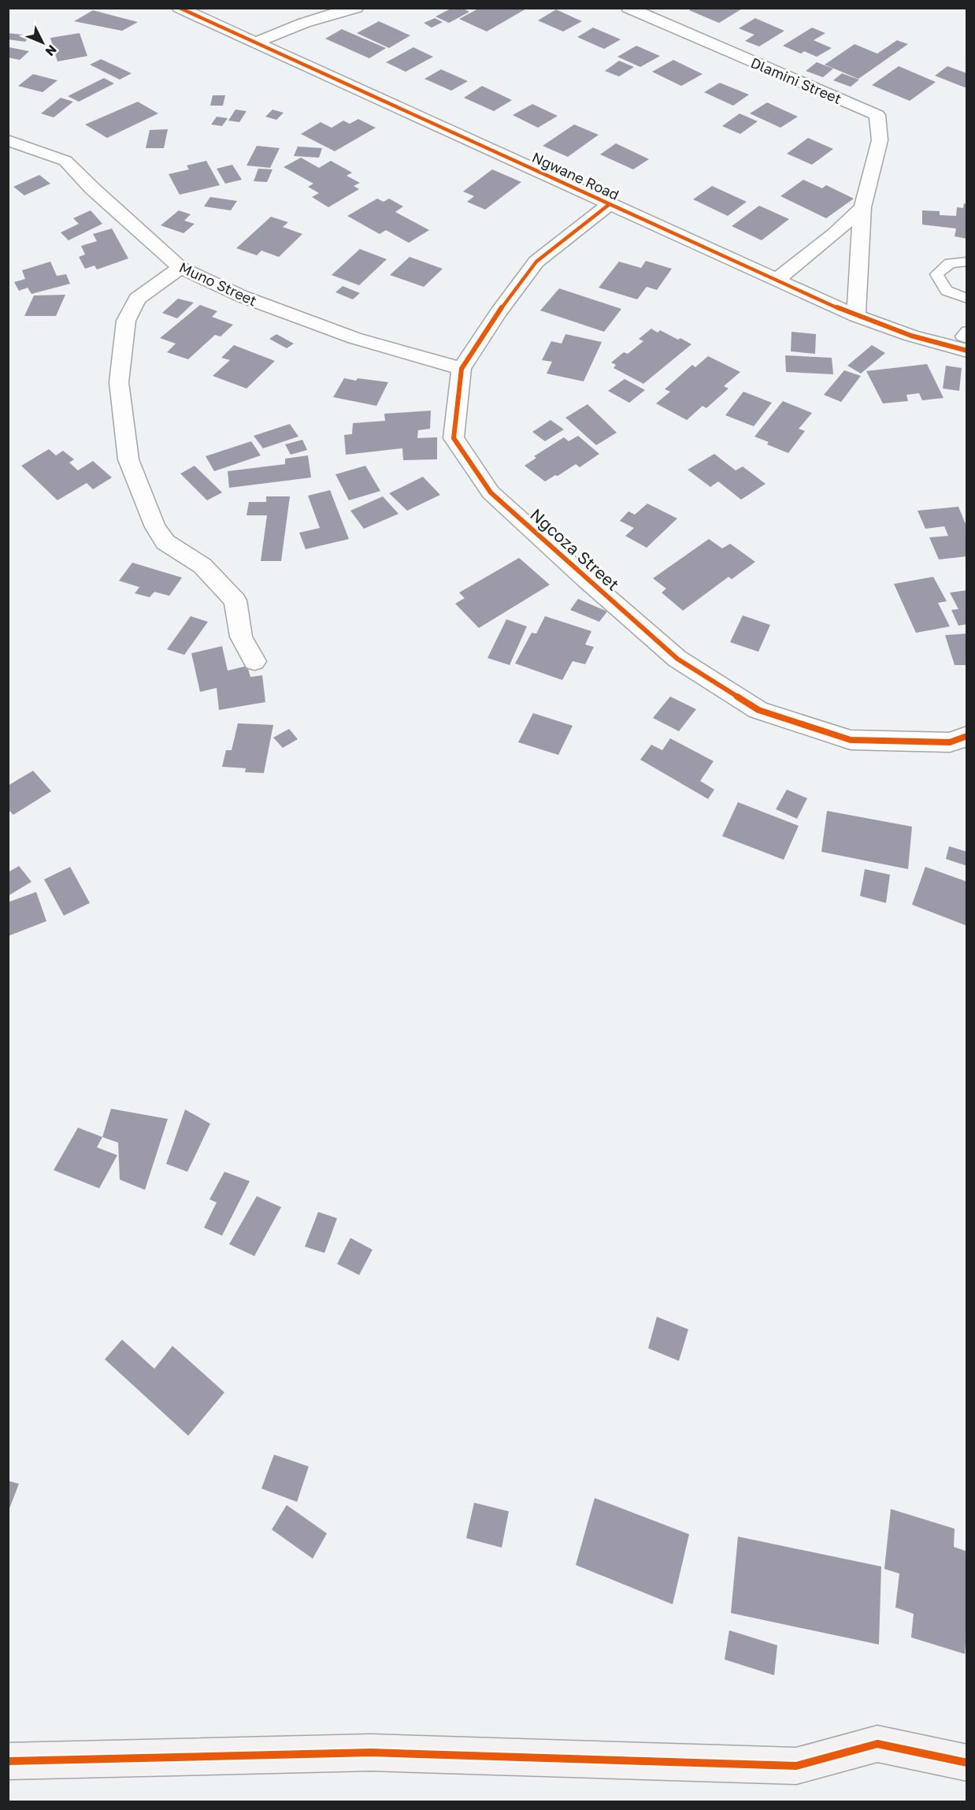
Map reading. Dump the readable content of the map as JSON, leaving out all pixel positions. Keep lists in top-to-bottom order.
{
  "streets": {
    "street": [
      "Dlamini Street",
      "Ngwane Road",
      "Muno Street",
      "Ngcoza Street"
    ]
  },
  "crossings": [
    ["Dlamini Street", "Ngwane Road"],
    ["Ngwane Road", "Ngcoza Street"],
    ["Muno Street", "Ngcoza Street"]
  ],
  "north": "bottom right"
}
